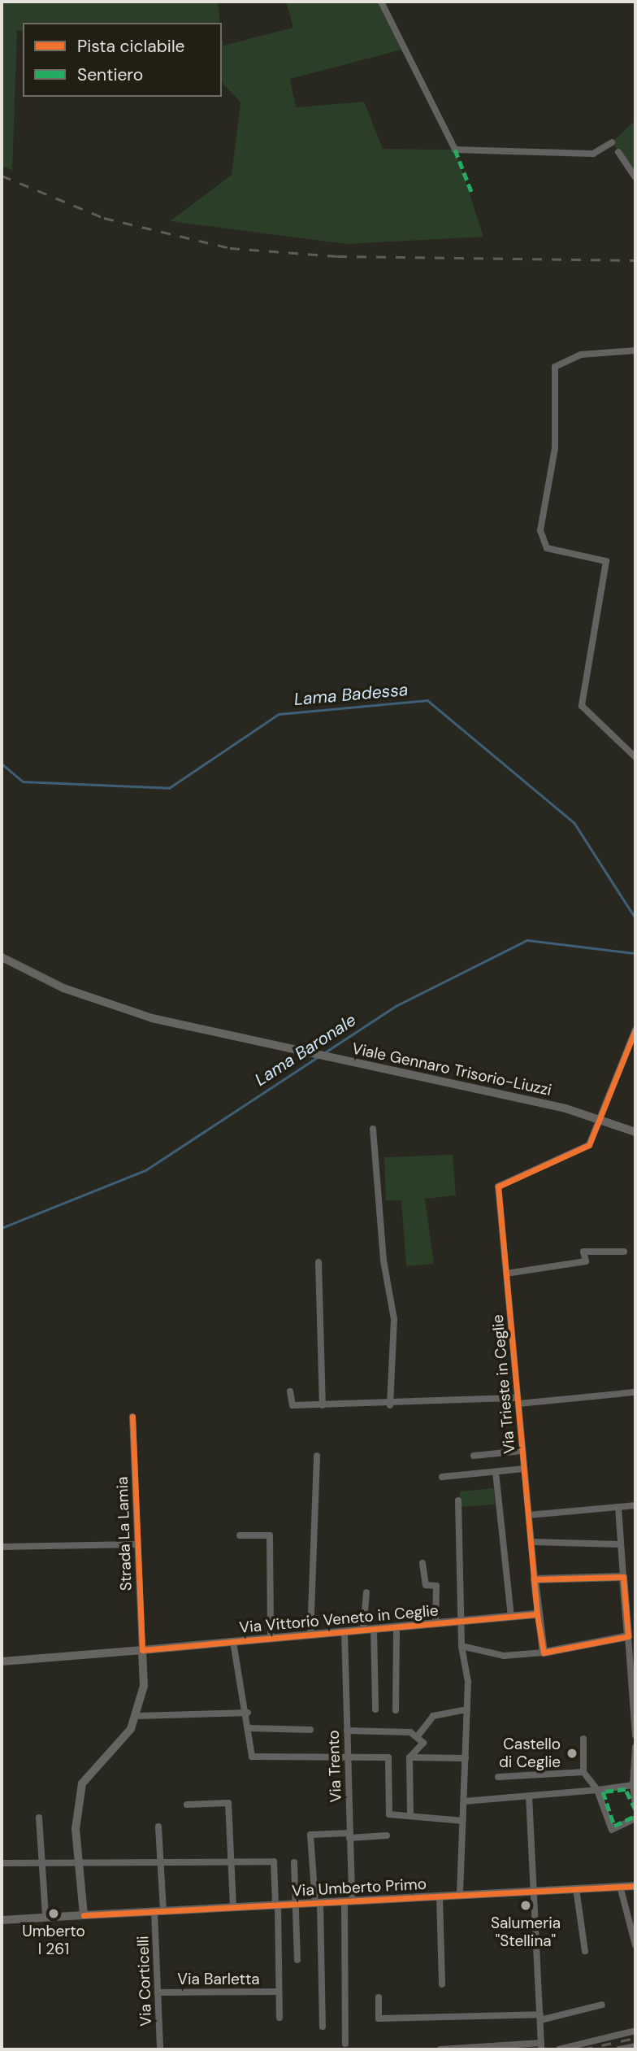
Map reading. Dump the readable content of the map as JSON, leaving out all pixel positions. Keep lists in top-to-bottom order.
{
  "streets": {
    "main road": ["Viale Gennaro Trisorio-Liuzzi", "Via Vittorio Veneto in Ceglie", "Via Umberto Primo"],
    "street": [
      "Via Trieste in Ceglie",
      "Strada La Lamia",
      "Via Trento",
      "Via Barletta",
      "Via Corticelli"
    ]
  },
  "crossings": [
    ["Viale Gennaro Trisorio-Liuzzi", "Via Trieste in Ceglie"],
    ["Strada La Lamia", "Via Vittorio Veneto in Ceglie"],
    ["Via Vittorio Veneto in Ceglie", "Via Trento"],
    ["Via Trento", "Via Umberto Primo"],
    ["Via Umberto Primo", "Via Corticelli"],
    ["Via Barletta", "Via Corticelli"]
  ],
  "water": ["Lama Badessa", "Lama Baronale"],
  "places": ["Castello di Ceglie", "Salumeria \"Stellina\"", "Umberto I 261"],
  "legend": ["Pista ciclabile", "Sentiero"]
}
